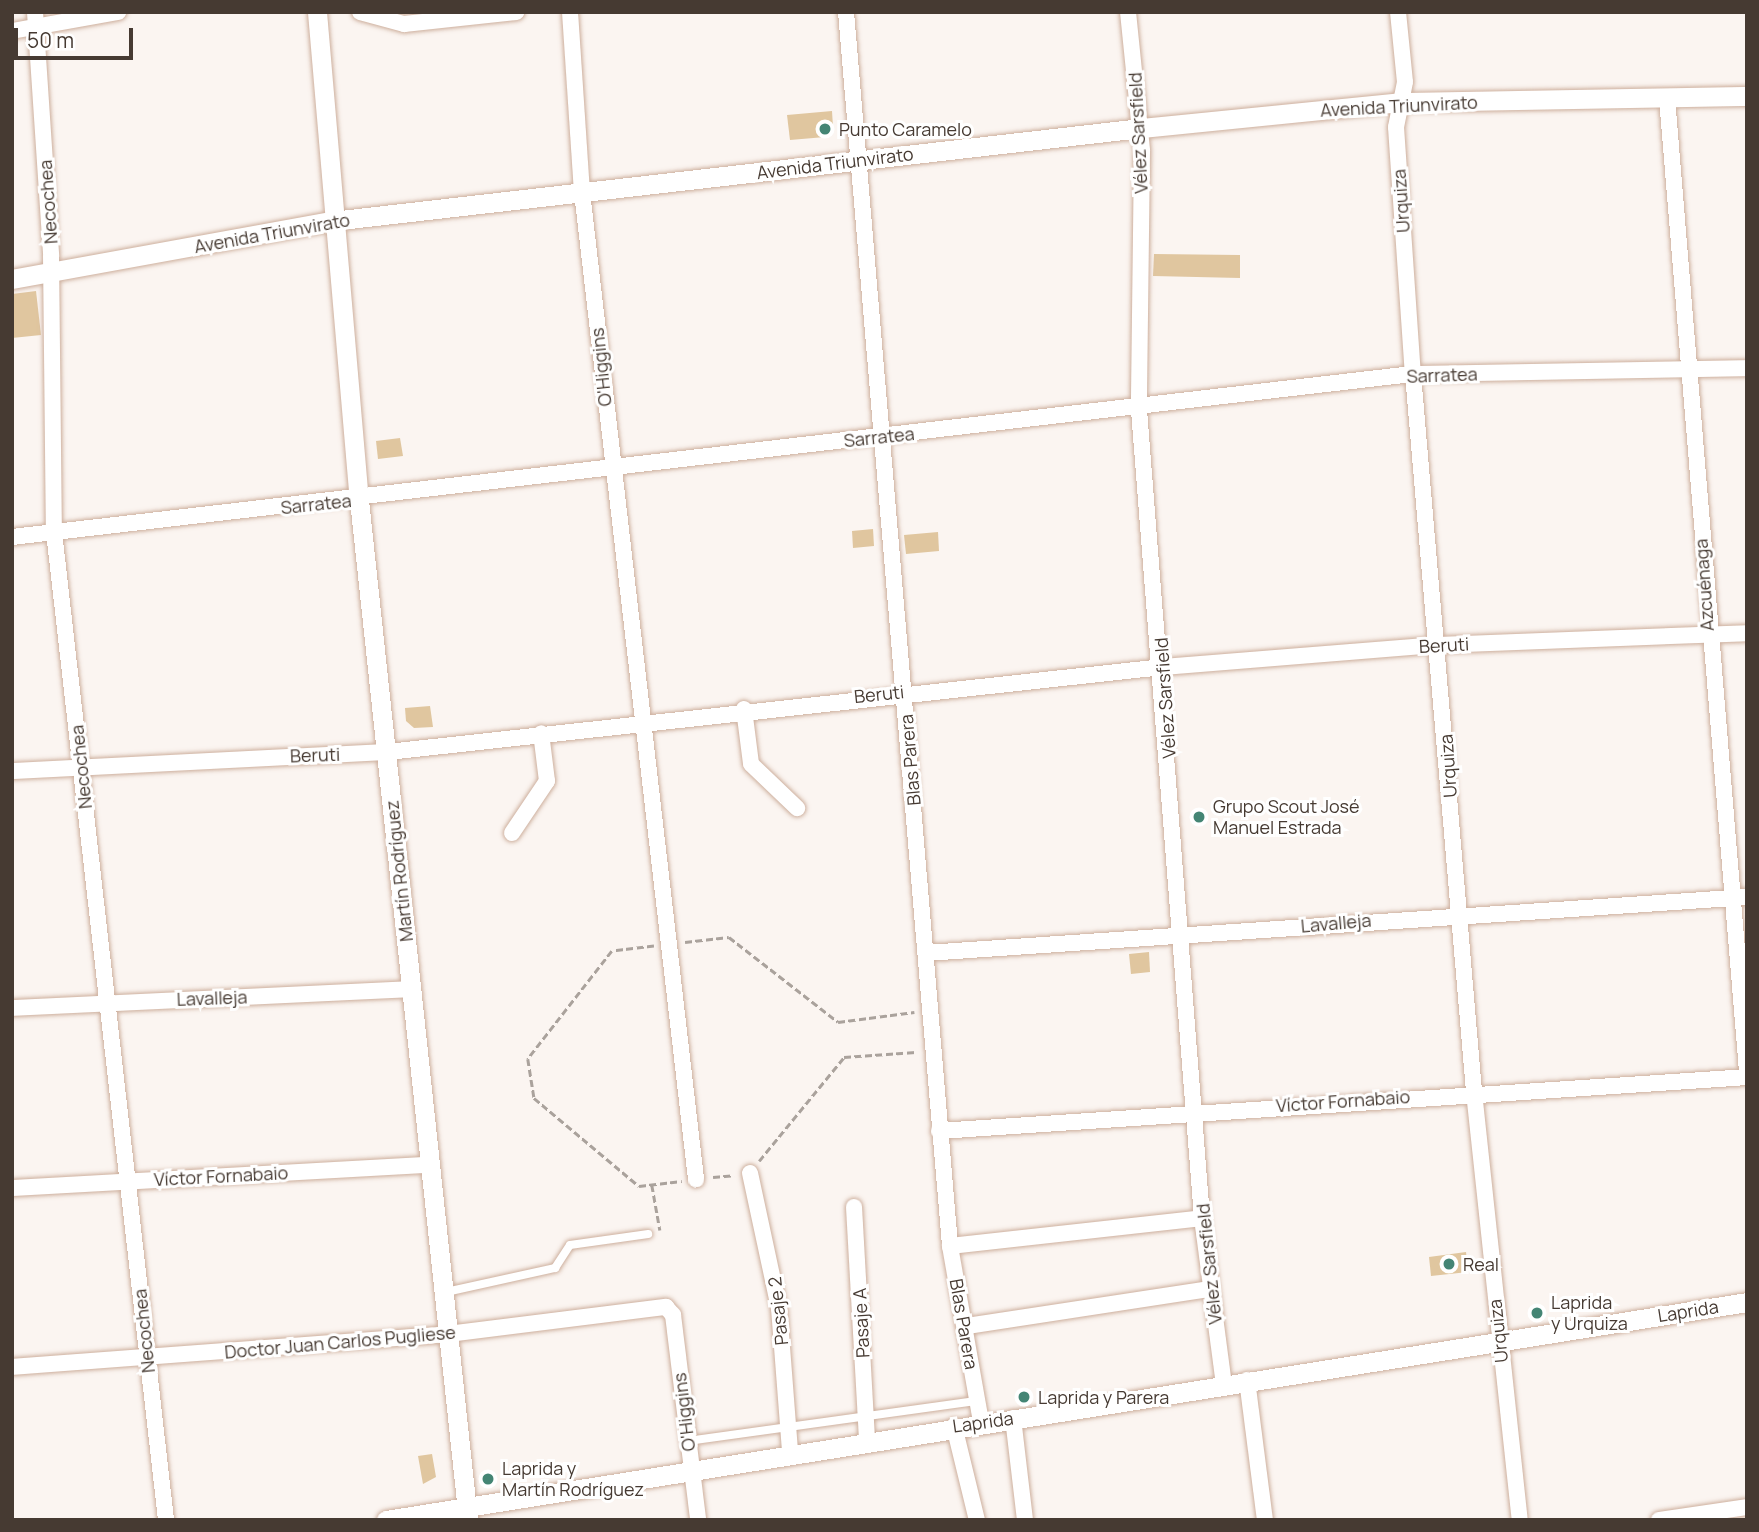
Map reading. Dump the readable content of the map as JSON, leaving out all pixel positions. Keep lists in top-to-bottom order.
{
  "streets": {
    "street": [
      "Avenida Triunvirato",
      "Vélez Sarsfield",
      "Urquiza",
      "Necochea",
      "O'Higgins",
      "Sarratea",
      "Azcuénaga",
      "Beruti",
      "Blas Parera",
      "Martín Rodríguez",
      "Lavalleja",
      "Víctor Fornabaio",
      "Pasaje 2",
      "Laprida",
      "Pasaje A",
      "Doctor Juan Carlos Pugliese"
    ]
  },
  "crossings": [
    ["Avenida Triunvirato", "Vélez Sarsfield"],
    ["Avenida Triunvirato", "Urquiza"],
    ["Avenida Triunvirato", "Necochea"],
    ["Avenida Triunvirato", "O'Higgins"],
    ["Avenida Triunvirato", "Azcuénaga"],
    ["Avenida Triunvirato", "Blas Parera"],
    ["Avenida Triunvirato", "Martín Rodríguez"],
    ["Vélez Sarsfield", "Sarratea"],
    ["Vélez Sarsfield", "Beruti"],
    ["Vélez Sarsfield", "Lavalleja"],
    ["Vélez Sarsfield", "Víctor Fornabaio"],
    ["Vélez Sarsfield", "Laprida"],
    ["Urquiza", "Sarratea"],
    ["Urquiza", "Beruti"],
    ["Urquiza", "Lavalleja"],
    ["Urquiza", "Víctor Fornabaio"],
    ["Urquiza", "Laprida"],
    ["Necochea", "Sarratea"],
    ["Necochea", "Beruti"],
    ["Necochea", "Lavalleja"],
    ["Necochea", "Víctor Fornabaio"],
    ["Necochea", "Doctor Juan Carlos Pugliese"],
    ["O'Higgins", "Sarratea"],
    ["O'Higgins", "Beruti"],
    ["O'Higgins", "Laprida"],
    ["O'Higgins", "Doctor Juan Carlos Pugliese"],
    ["Sarratea", "Azcuénaga"],
    ["Sarratea", "Blas Parera"],
    ["Sarratea", "Martín Rodríguez"],
    ["Azcuénaga", "Beruti"],
    ["Azcuénaga", "Lavalleja"],
    ["Beruti", "Blas Parera"],
    ["Beruti", "Martín Rodríguez"],
    ["Blas Parera", "Lavalleja"],
    ["Blas Parera", "Víctor Fornabaio"],
    ["Blas Parera", "Laprida"],
    ["Martín Rodríguez", "Lavalleja"],
    ["Martín Rodríguez", "Víctor Fornabaio"],
    ["Martín Rodríguez", "Laprida"],
    ["Martín Rodríguez", "Doctor Juan Carlos Pugliese"],
    ["Pasaje 2", "Laprida"],
    ["Laprida", "Pasaje A"]
  ],
  "places": [
    "Punto Caramelo",
    "Grupo Scout José Manuel Estrada",
    "Real",
    "Laprida y Urquiza",
    "Laprida y Parera",
    "Laprida y Martín Rodríguez"
  ],
  "scale_bar": "50 m"
}
